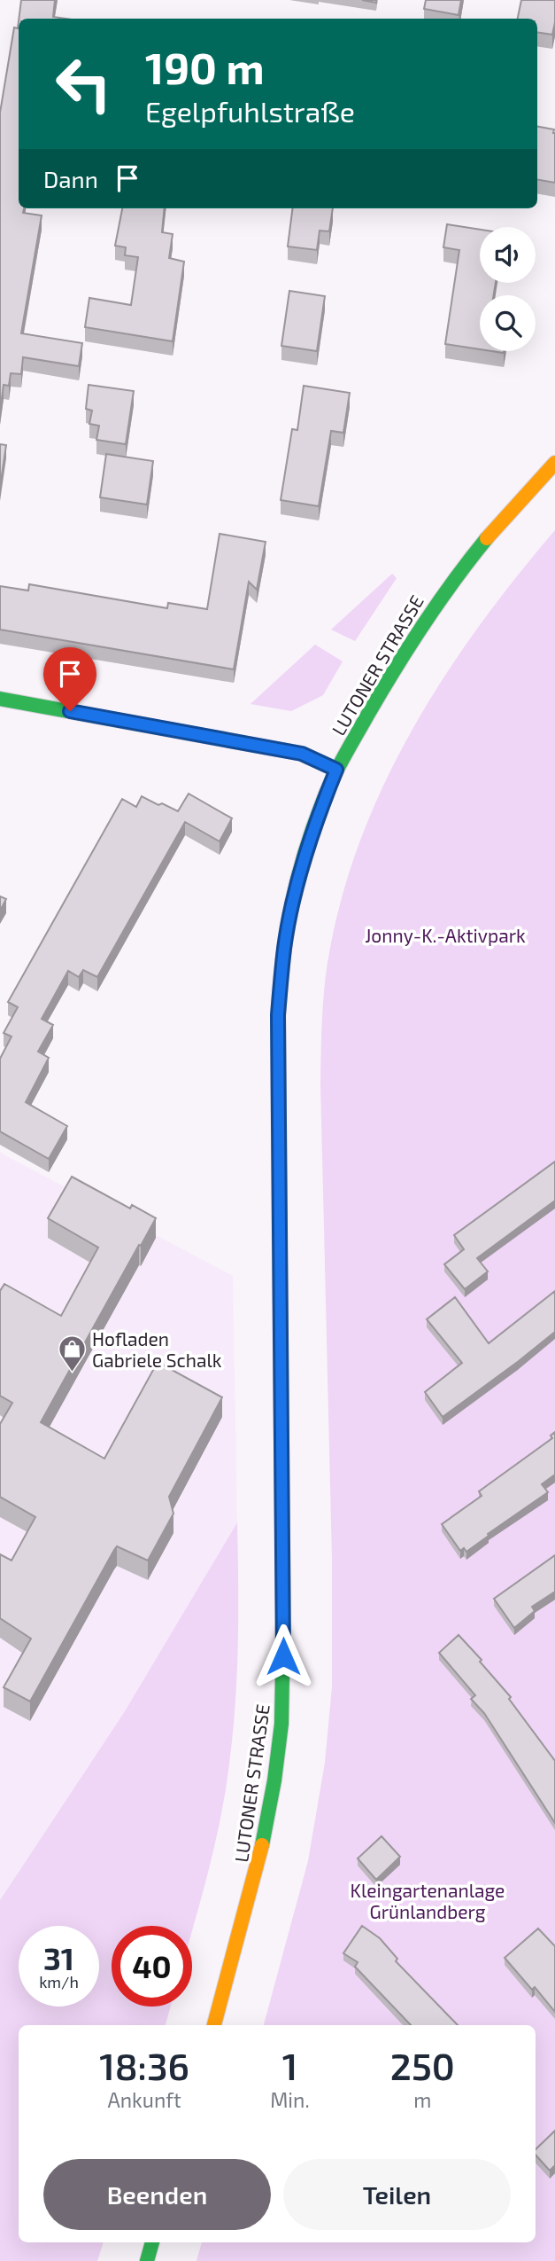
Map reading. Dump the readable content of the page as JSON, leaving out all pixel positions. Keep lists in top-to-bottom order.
{
  "streets": {
    "street": ["LUTONER STRASSE"]
  },
  "parks": ["Jonny-K.-Aktivpark", "Kleingartenanlage Grünlandberg"],
  "places": {
    "shop": ["Hofladen Gabriele Schalk"]
  },
  "page": {
    "turn": ["190 m", "Egelpfuhlstraße"],
    "then": "Dann",
    "speed": "31 km/h",
    "limit": "40",
    "eta": [
      "18:36",
      "Ankunft",
      "1",
      "Min.",
      "250",
      "m"
    ],
    "buttons": ["Beenden", "Teilen"]
  }
}
